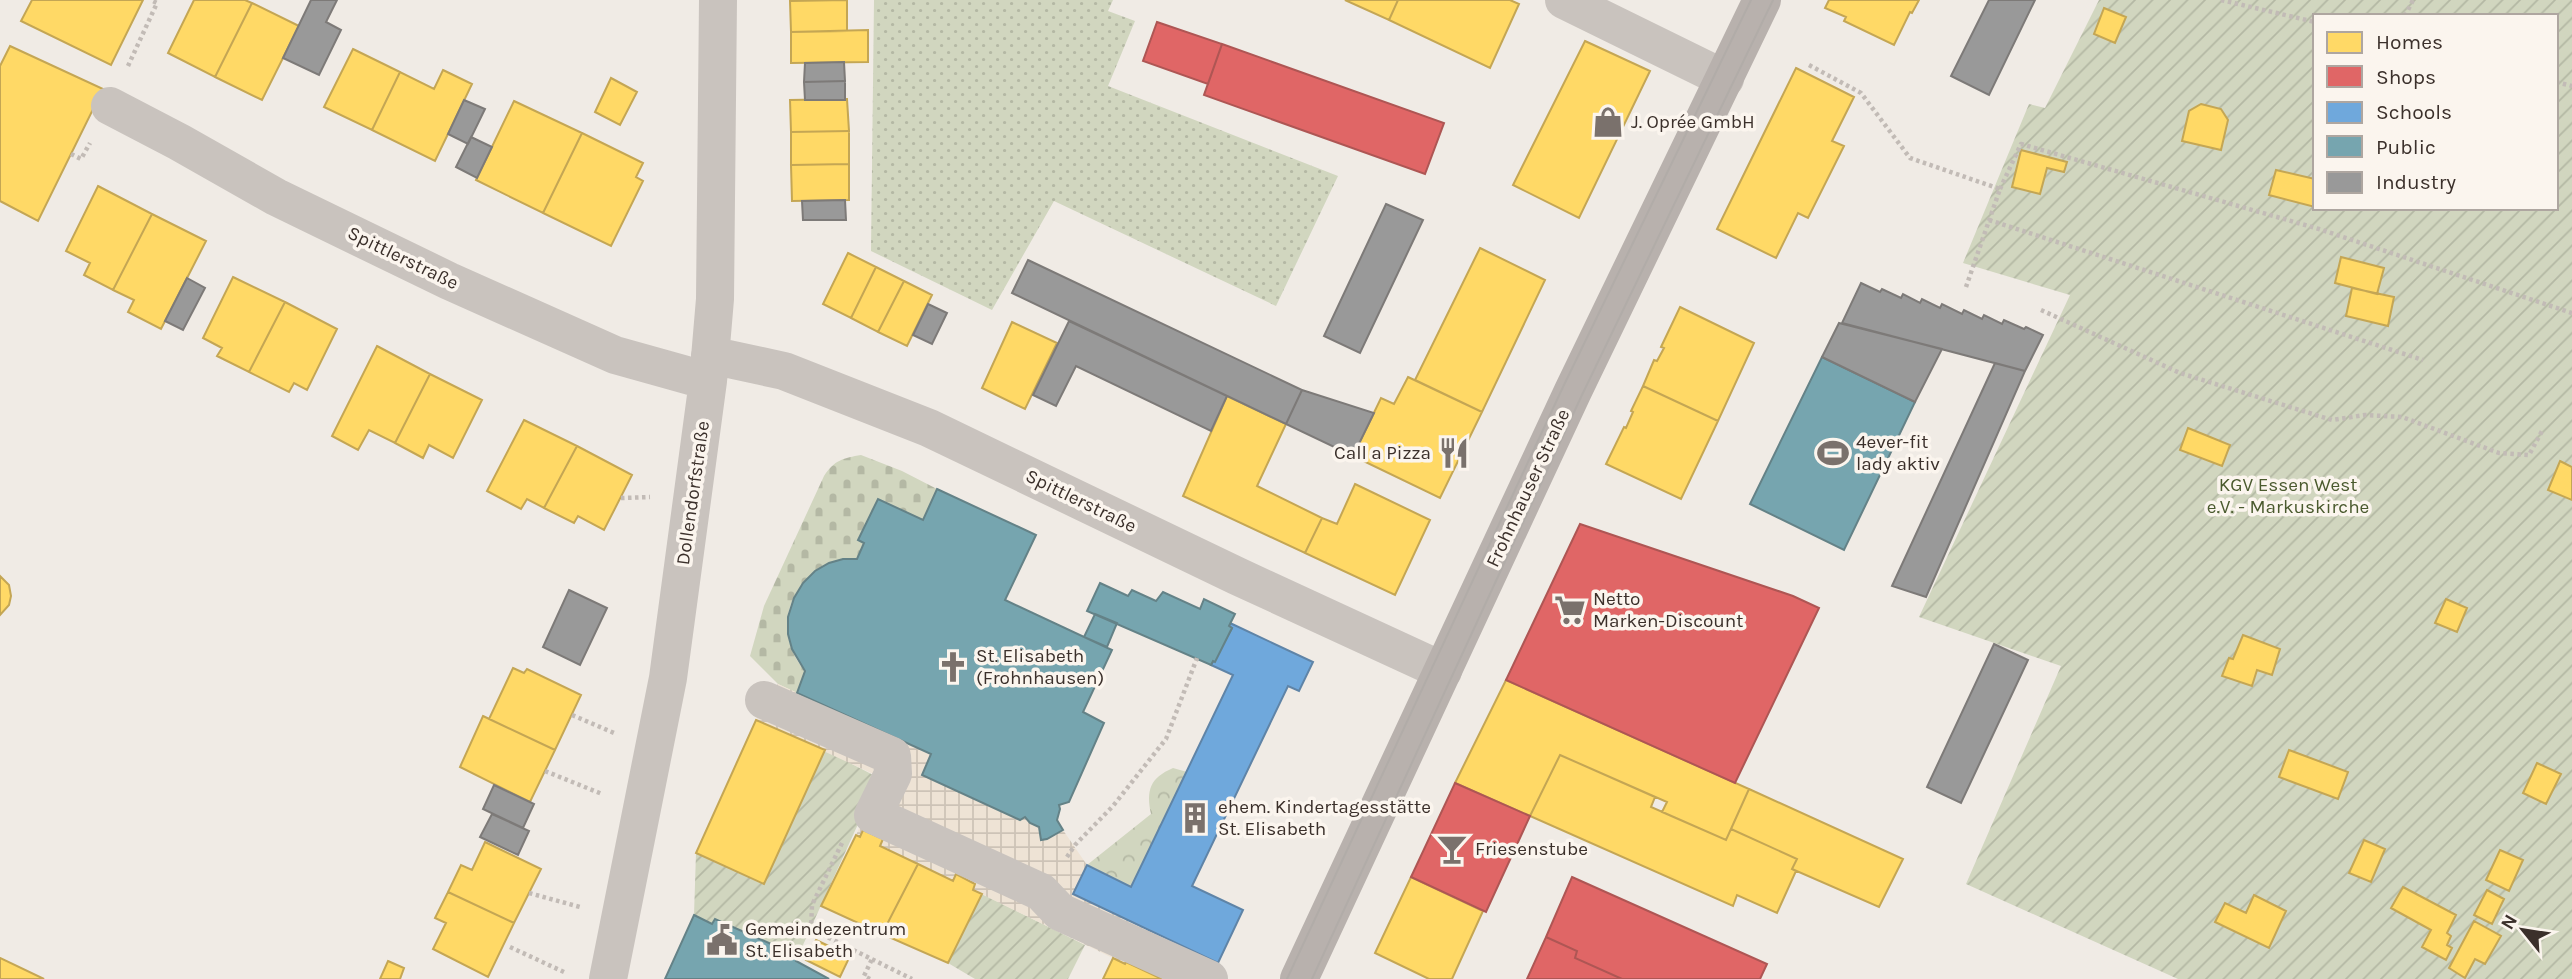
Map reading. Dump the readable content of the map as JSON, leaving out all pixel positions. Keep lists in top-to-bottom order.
{
  "streets": {
    "main road": ["Frohnhauser Straße"],
    "street": ["Spittlerstraße", "Dollendorfstraße"]
  },
  "crossings": [
    ["Spittlerstraße", "Frohnhauser Straße"],
    ["Spittlerstraße", "Dollendorfstraße"]
  ],
  "parks": ["KGV Essen West e.V. - Markuskirche"],
  "places": {
    "shop": ["J. Oprée GmbH"],
    "restaurant": ["Call a Pizza"],
    "sports": ["4ever-fit lady aktiv"],
    "supermarket": ["Netto Marken-Discount"],
    "church": ["St. Elisabeth (Frohnhausen)"],
    "building": ["ehem. Kindertagesstätte St. Elisabeth"],
    "bar": ["Friesenstube"],
    "public building": ["Gemeindezentrum St. Elisabeth"]
  },
  "legend": [
    "Homes",
    "Shops",
    "Schools",
    "Public",
    "Industry"
  ],
  "north": "top left"
}
